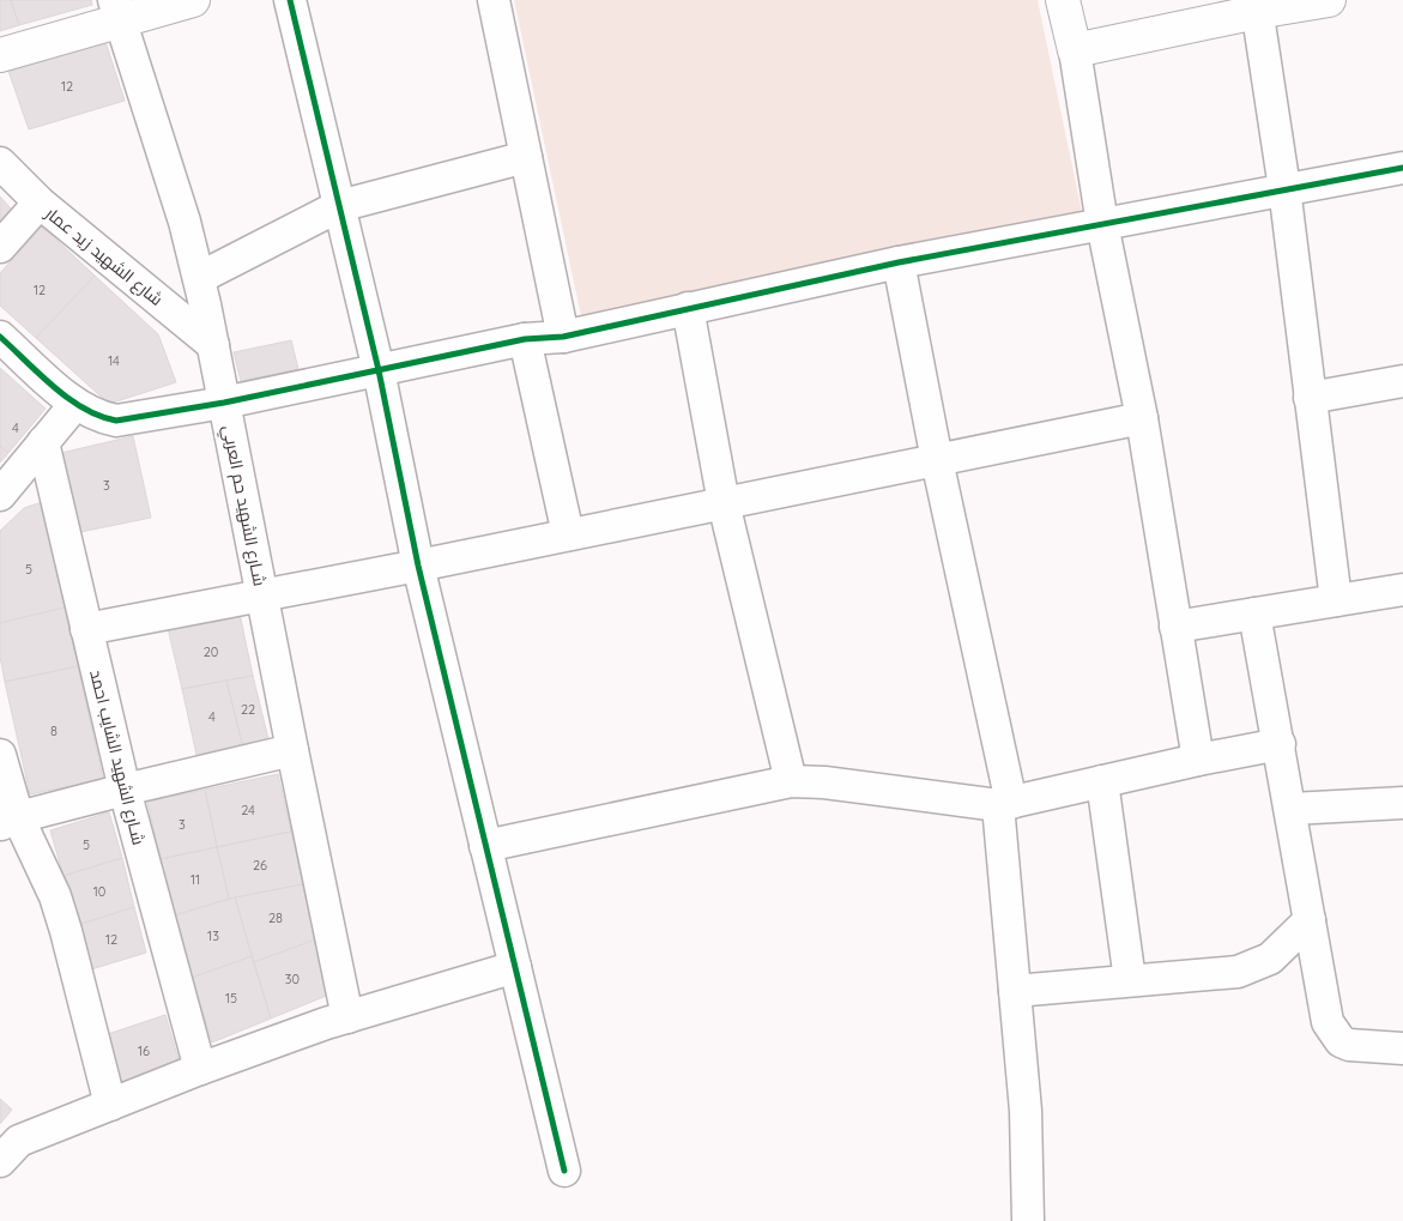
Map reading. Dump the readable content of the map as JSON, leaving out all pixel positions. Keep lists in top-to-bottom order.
{
  "streets": {
    "street": ["شارع الشهيد زيد عمار", "شـارع الشهيد حم العربي", "شـارع الشهيد الشايب احمد"]
  },
  "crossings": [
    ["شارع الشهيد زيد عمار", "شـارع الشهيد حم العربي"]
  ],
  "house_numbers": [
    "12",
    "12",
    "14",
    "4",
    "3",
    "5",
    "20",
    "22",
    "4",
    "8",
    "24",
    "3",
    "5",
    "26",
    "11",
    "10",
    "28",
    "13",
    "12",
    "30",
    "15",
    "16"
  ]
}
